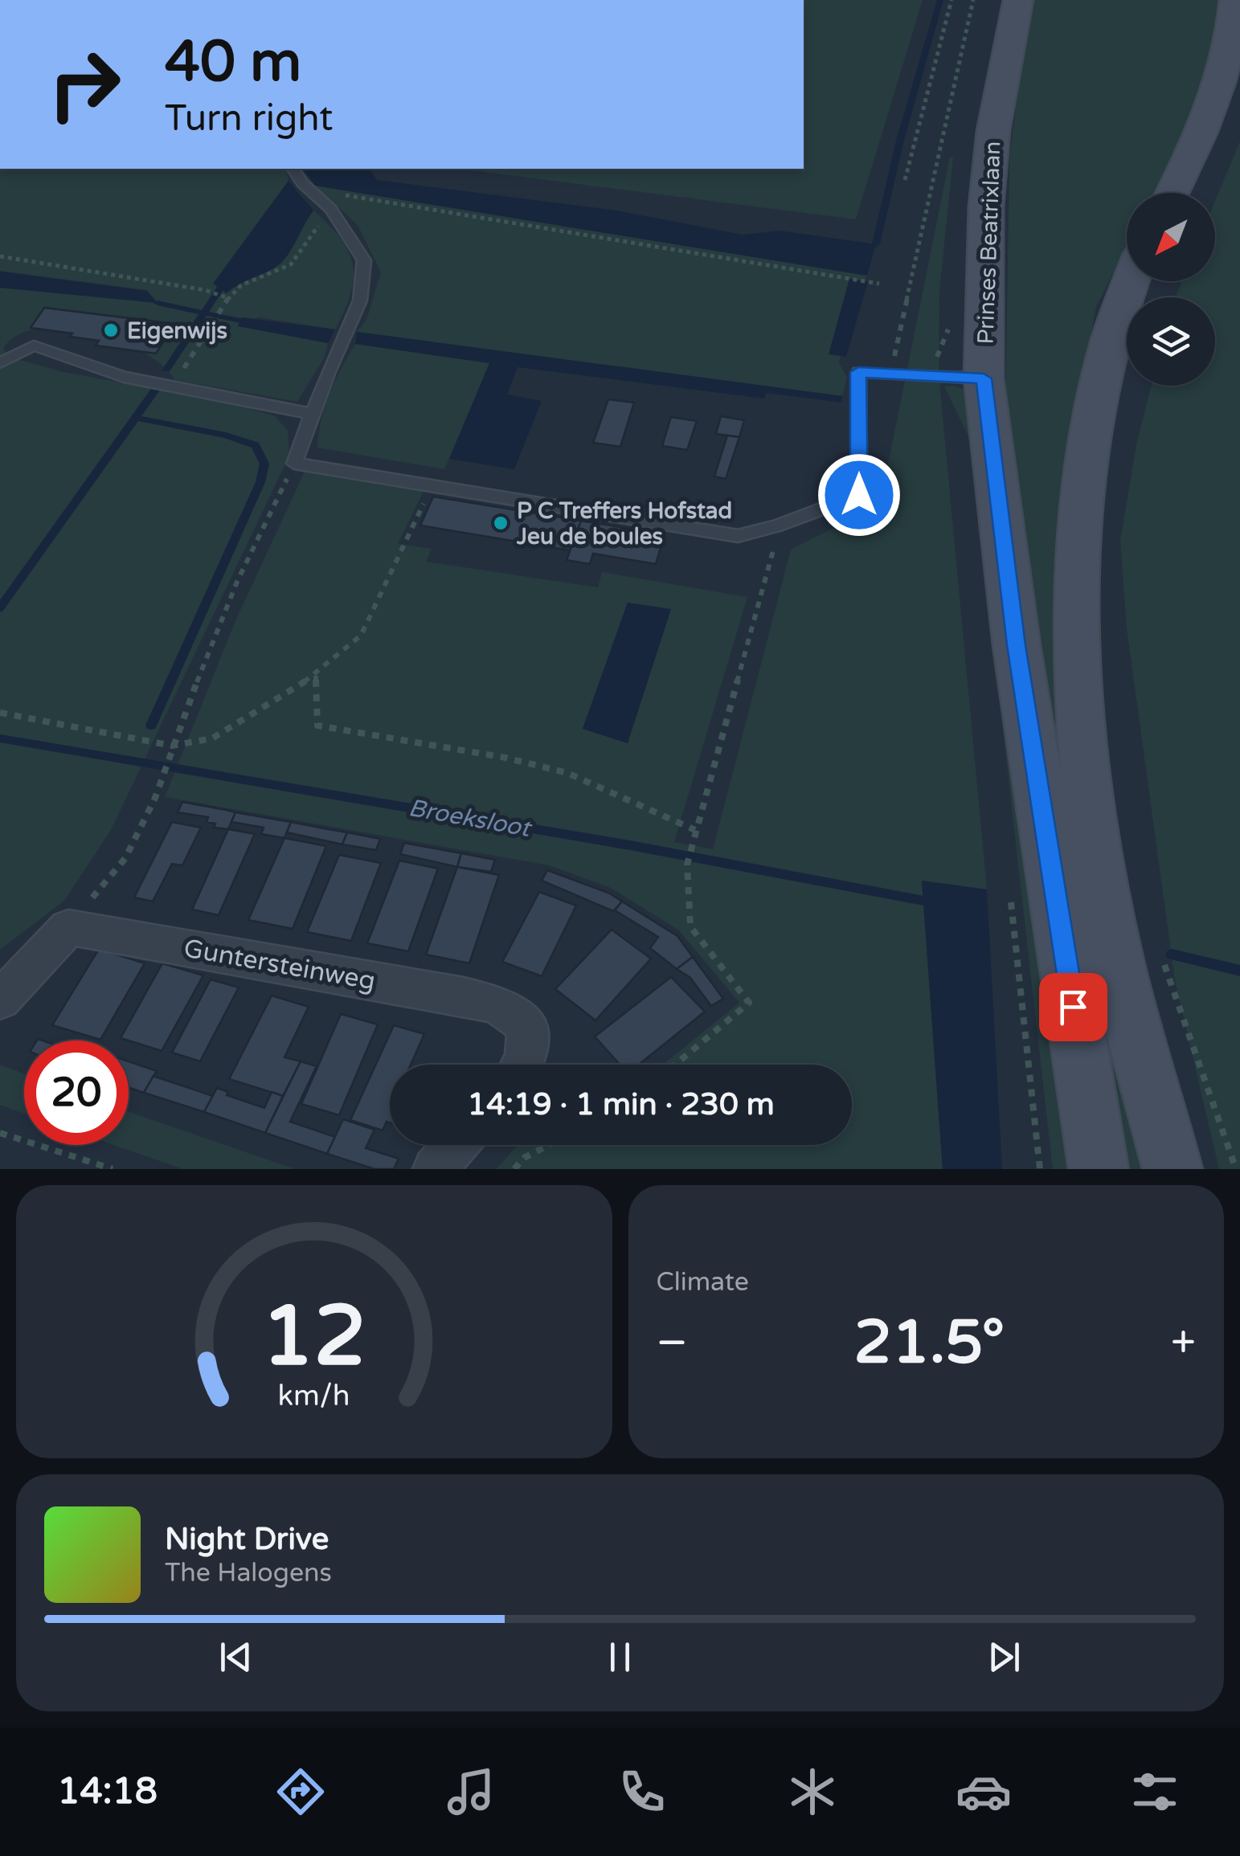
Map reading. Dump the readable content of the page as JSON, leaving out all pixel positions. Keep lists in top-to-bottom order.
{
  "streets": {
    "main road": ["Prinses Beatrixlaan"],
    "street": ["Guntersteinweg"]
  },
  "water": ["Broeksloot"],
  "places": ["Eigenwijs", "P C Treffers Hofstad Jeu de boules"],
  "north": "bottom left",
  "page": {
    "turn": ["40 m", "Turn right"],
    "limit": "20",
    "trip": "14:19 · 1 min · 230 m",
    "tile": "Climate",
    "heat": ["−", "21.5°", "+"],
    "song": ["Night Drive", "The Halogens"],
    "tabs": "14:18",
    "gauge": ["12", "km/h"]
  }
}
